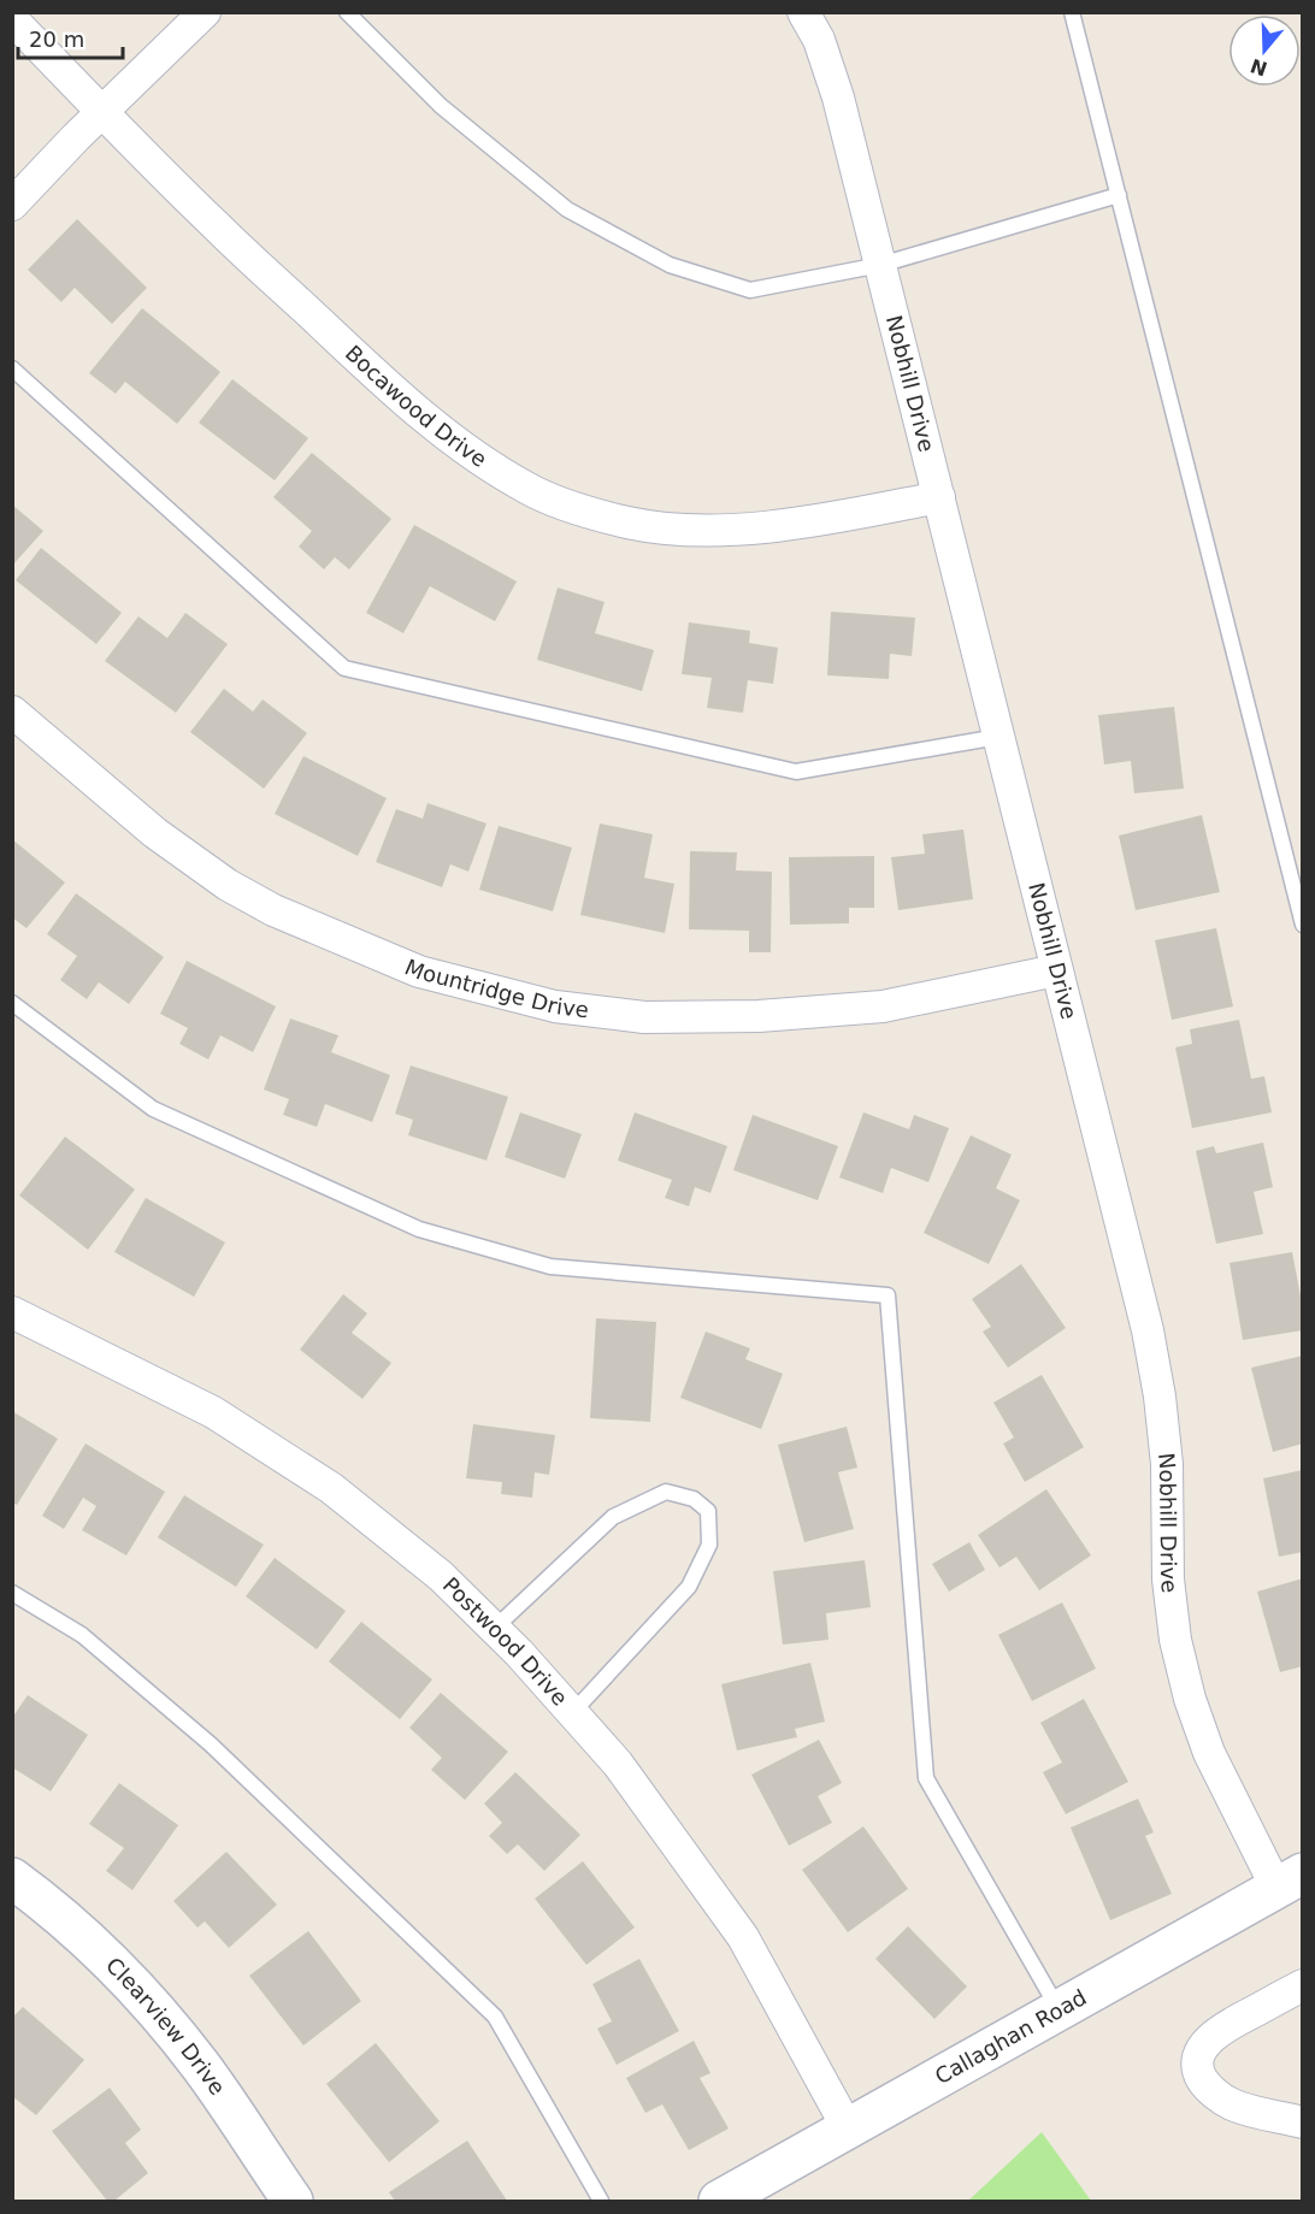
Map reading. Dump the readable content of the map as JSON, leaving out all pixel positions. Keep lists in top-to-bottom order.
{
  "streets": {
    "main road": ["Clearview Drive", "Callaghan Road"],
    "street": [
      "Nobhill Drive",
      "Bocawood Drive",
      "Mountridge Drive",
      "Postwood Drive"
    ]
  },
  "crossings": [
    ["Nobhill Drive", "Bocawood Drive"],
    ["Nobhill Drive", "Mountridge Drive"],
    ["Nobhill Drive", "Callaghan Road"],
    ["Postwood Drive", "Callaghan Road"]
  ],
  "scale_bar": "20 m",
  "north": "bottom"
}
